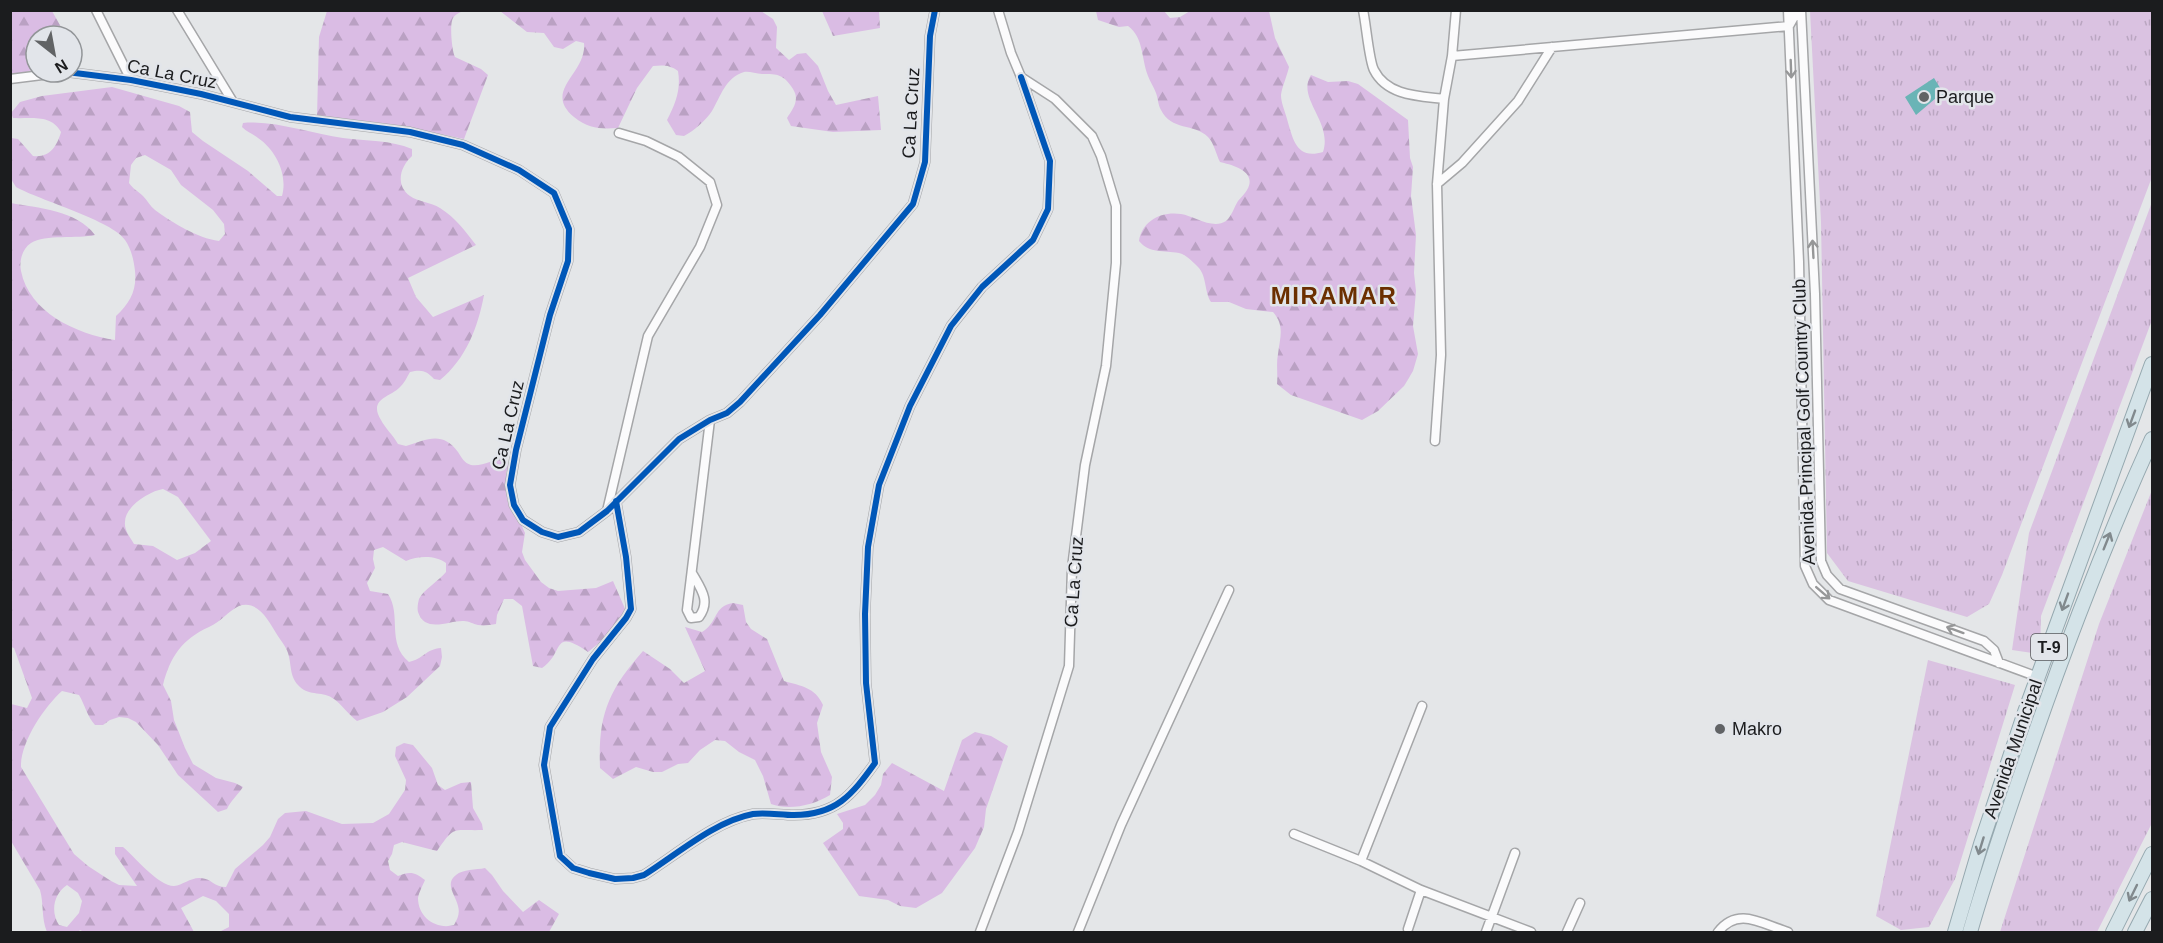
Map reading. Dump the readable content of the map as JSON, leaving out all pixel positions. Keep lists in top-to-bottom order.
{
  "streets": {
    "highway": ["T-9", "Avenida Municipal"],
    "street": ["Ca La Cruz", "Avenida Principal Golf Country Club"]
  },
  "districts": ["MIRAMAR"],
  "places": ["Parque", "Makro"],
  "north": "bottom right"
}
